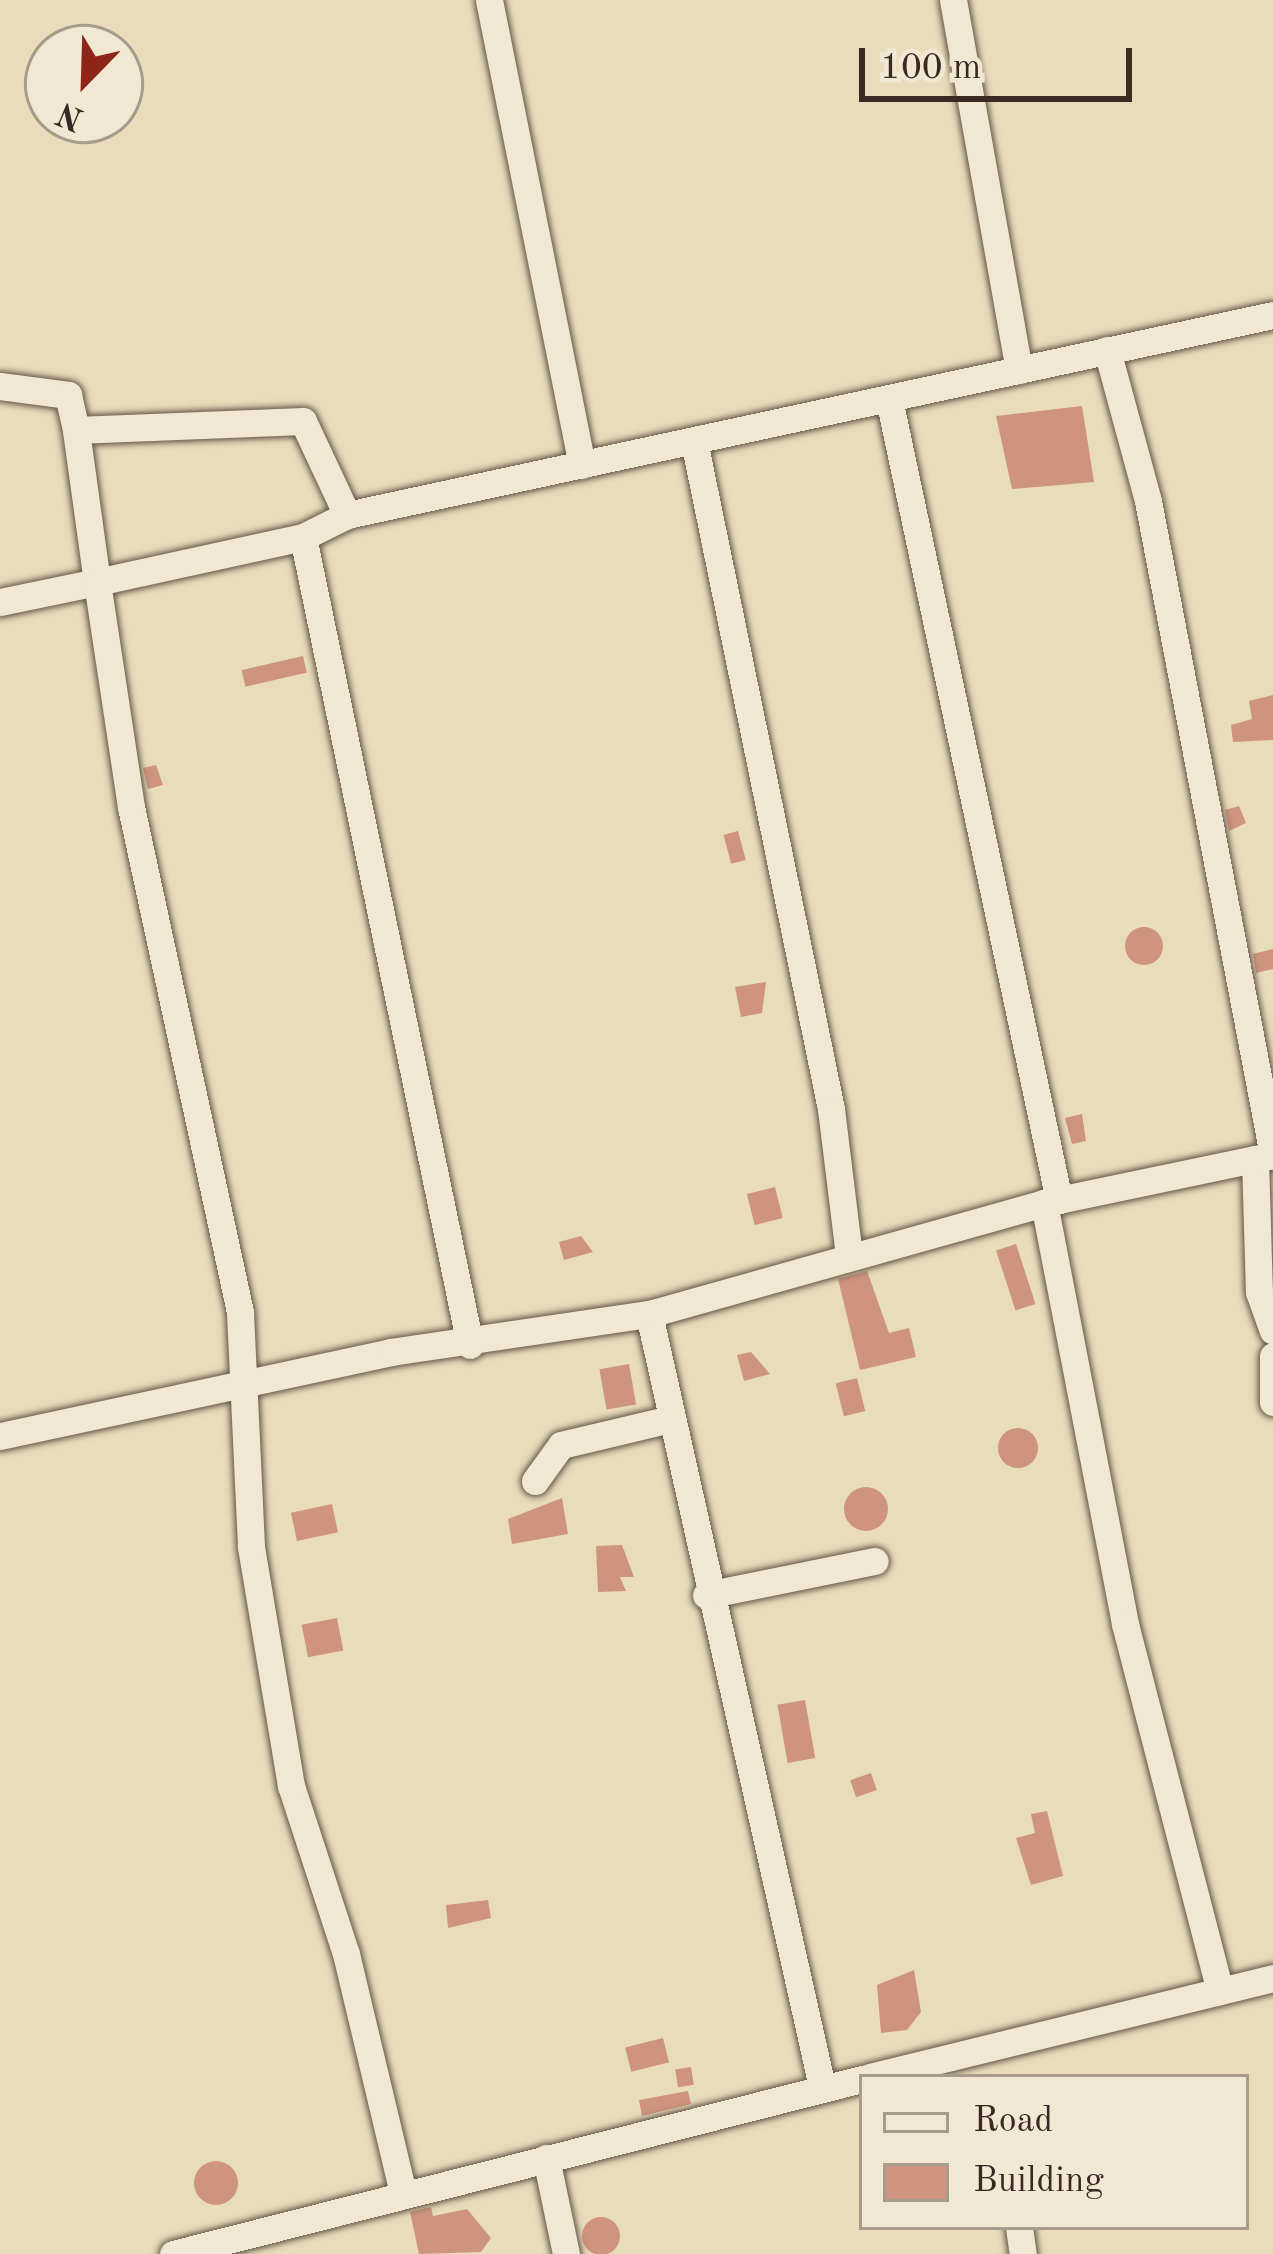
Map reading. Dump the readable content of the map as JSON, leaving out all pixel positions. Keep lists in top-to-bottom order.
{
  "legend": ["Road", "Building"],
  "scale_bar": "100 m",
  "north": "bottom left"
}
